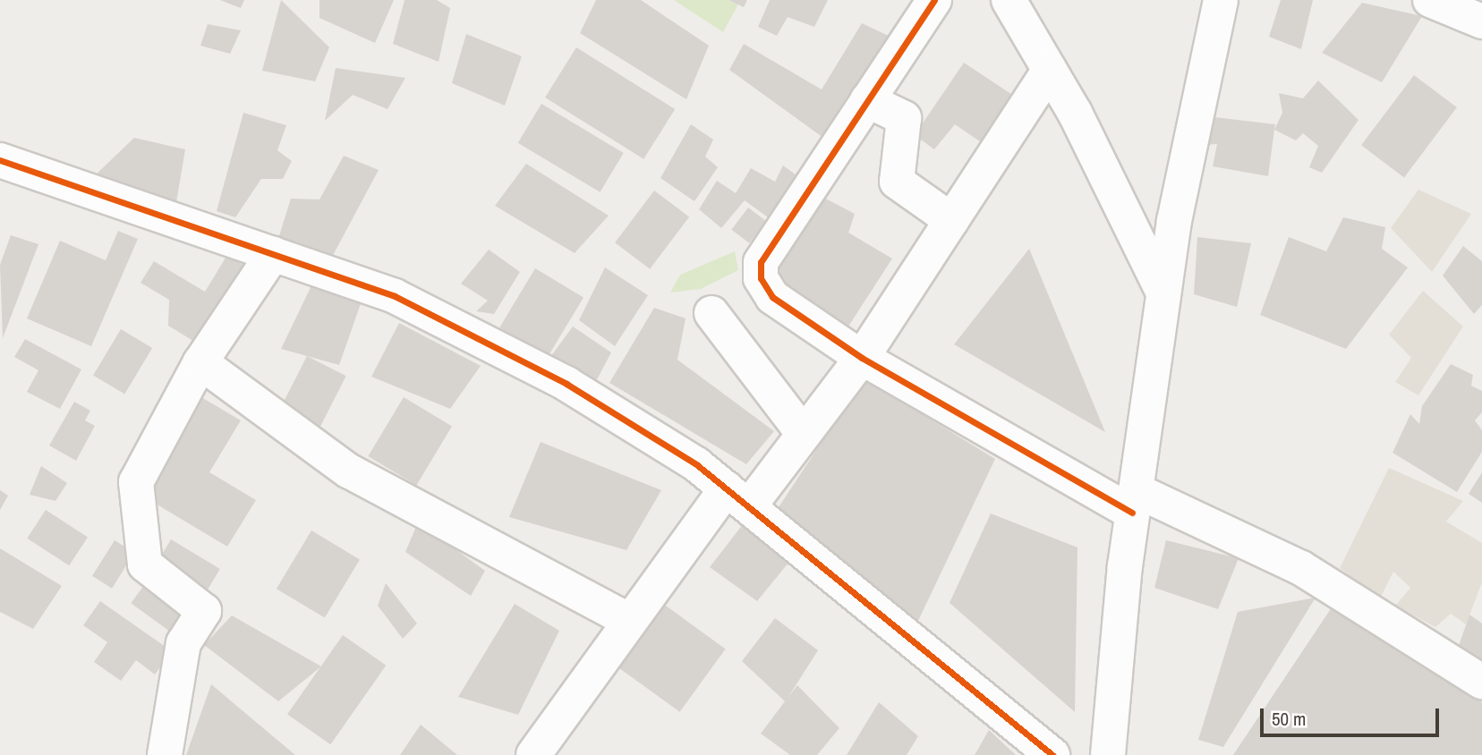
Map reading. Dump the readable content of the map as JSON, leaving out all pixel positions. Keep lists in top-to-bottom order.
{
  "scale_bar": "50 m"
}
